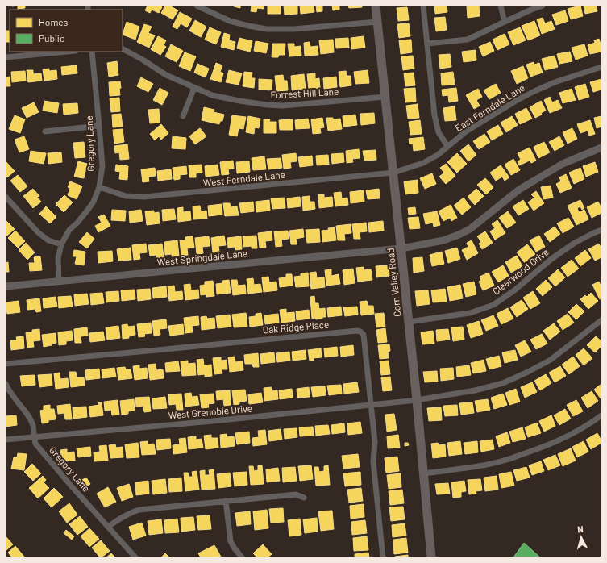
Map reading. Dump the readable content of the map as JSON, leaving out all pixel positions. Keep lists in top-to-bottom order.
{
  "streets": {
    "main road": ["Corn Valley Road"],
    "street": [
      "Forrest Hill Lane",
      "East Ferndale Lane",
      "Gregory Lane",
      "West Ferndale Lane",
      "West Springdale Lane",
      "Clearwood Drive",
      "Oak Ridge Place",
      "West Grenoble Drive"
    ]
  },
  "crossings": [
    ["Forrest Hill Lane", "Corn Valley Road"],
    ["East Ferndale Lane", "West Ferndale Lane"],
    ["East Ferndale Lane", "Corn Valley Road"],
    ["Gregory Lane", "West Ferndale Lane"],
    ["Gregory Lane", "West Springdale Lane"],
    ["Gregory Lane", "West Grenoble Drive"],
    ["West Ferndale Lane", "Corn Valley Road"],
    ["West Springdale Lane", "Corn Valley Road"],
    ["Clearwood Drive", "Corn Valley Road"],
    ["Corn Valley Road", "West Grenoble Drive"],
    ["Oak Ridge Place", "West Grenoble Drive"]
  ],
  "legend": ["Homes", "Public"],
  "north": "top"
}
